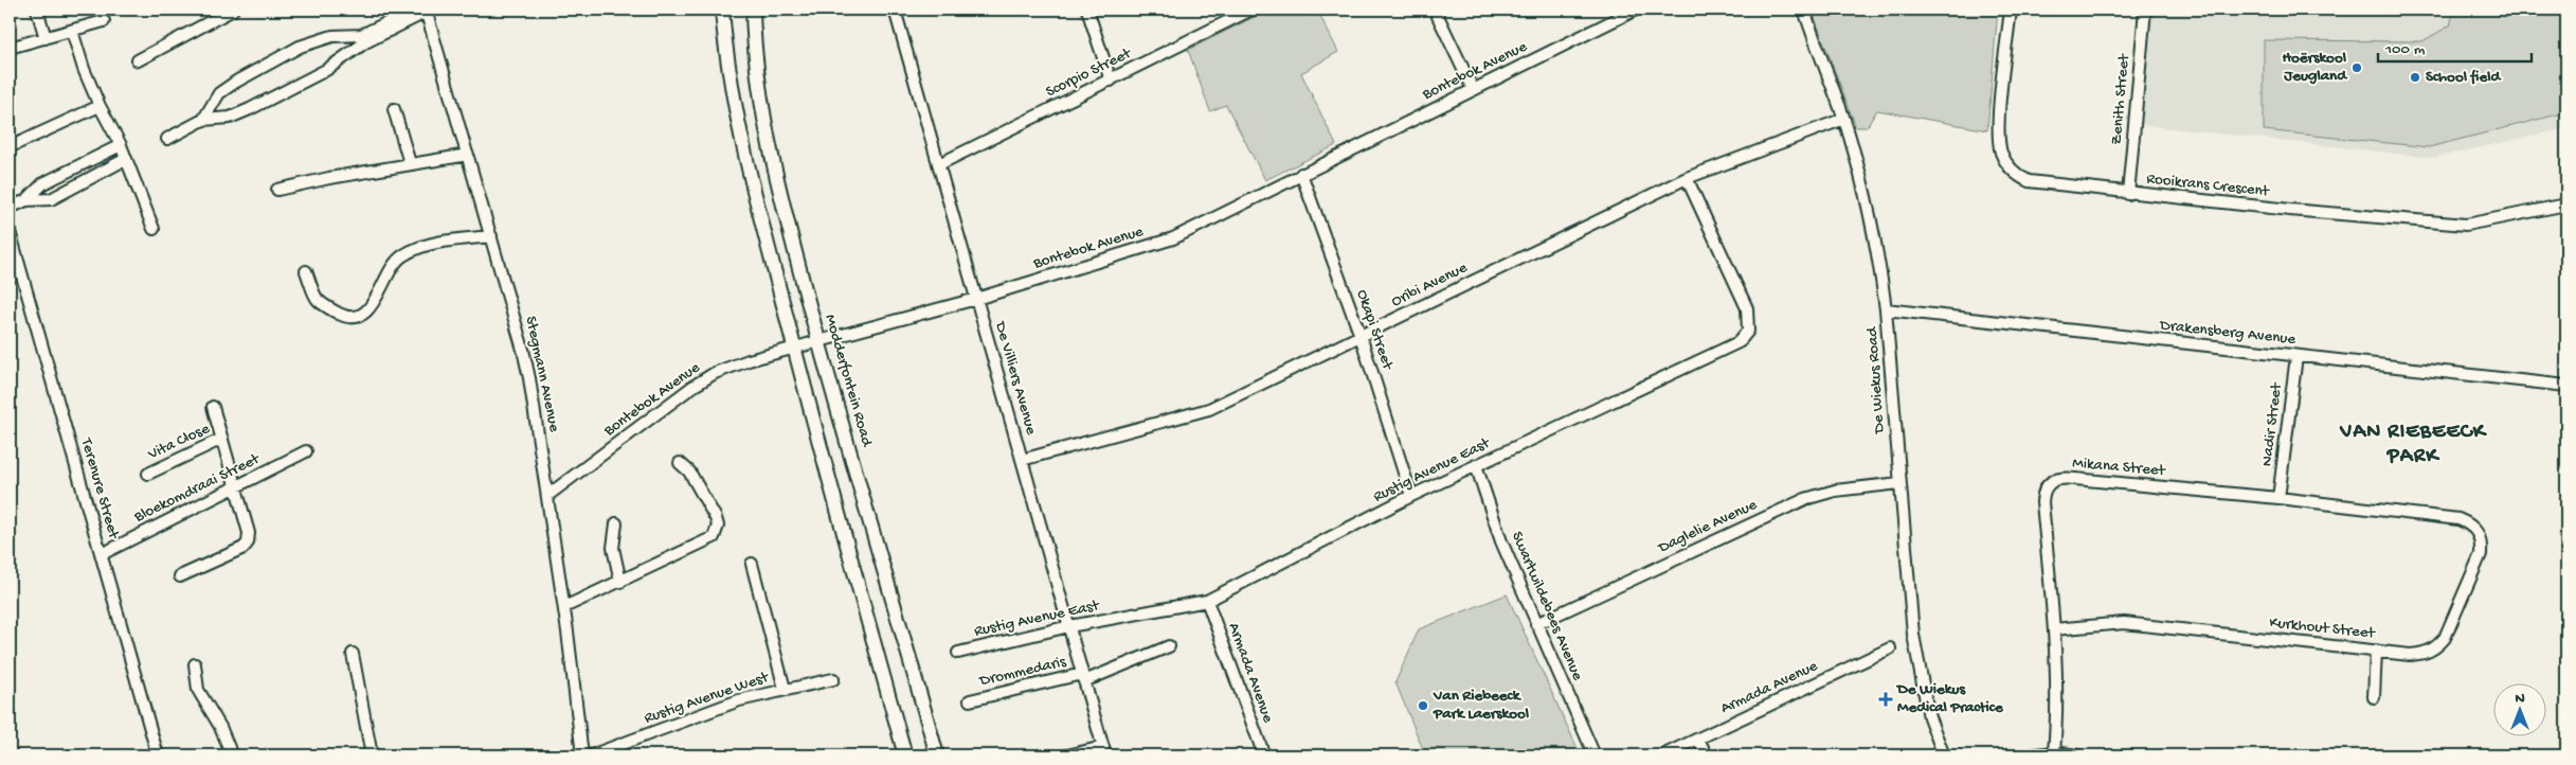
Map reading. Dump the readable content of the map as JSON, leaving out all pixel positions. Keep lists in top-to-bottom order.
{
  "streets": {
    "main road": ["Modderfontein Road"],
    "street": [
      "Bontebok Avenue",
      "Scorpio Street",
      "Zenith Street",
      "Rooikrans Crescent",
      "Oribi Avenue",
      "Okapi Street",
      "Drakensberg Avenue",
      "Stegmann Avenue",
      "De Villiers Avenue",
      "De Wiekus Road",
      "Nadir Street",
      "Vita Close",
      "Mikana Street",
      "Rustig Avenue East",
      "Terenure Street",
      "Bloekomdraai Street",
      "Daglelie Avenue",
      "Swartwildebees Avenue",
      "Kurkhout Street",
      "Drommedaris",
      "Armada Avenue",
      "Rustig Avenue West"
    ]
  },
  "crossings": [
    ["Bontebok Avenue", "Okapi Street"],
    ["Bontebok Avenue", "Stegmann Avenue"],
    ["Bontebok Avenue", "De Villiers Avenue"],
    ["Bontebok Avenue", "Modderfontein Road"],
    ["Scorpio Street", "De Villiers Avenue"],
    ["Zenith Street", "Rooikrans Crescent"],
    ["Oribi Avenue", "Okapi Street"],
    ["Oribi Avenue", "De Villiers Avenue"],
    ["Oribi Avenue", "De Wiekus Road"],
    ["Oribi Avenue", "Rustig Avenue East"],
    ["Okapi Street", "Rustig Avenue East"],
    ["Drakensberg Avenue", "De Wiekus Road"],
    ["Drakensberg Avenue", "Nadir Street"],
    ["De Villiers Avenue", "Rustig Avenue East"],
    ["De Villiers Avenue", "Drommedaris"],
    ["De Wiekus Road", "Daglelie Avenue"],
    ["Nadir Street", "Mikana Street"],
    ["Vita Close", "Bloekomdraai Street"],
    ["Mikana Street", "Kurkhout Street"],
    ["Rustig Avenue East", "Swartwildebees Avenue"],
    ["Rustig Avenue East", "Armada Avenue"],
    ["Terenure Street", "Bloekomdraai Street"],
    ["Daglelie Avenue", "Swartwildebees Avenue"]
  ],
  "districts": ["VAN RIEBEECK PARK"],
  "places": {
    "other": ["Hoërskool Jeugland", "School field", "Van Riebeeck Park Laerskool"],
    "health": ["De Wiekus Medical Practice"]
  },
  "scale_bar": "100 m",
  "north": "top"
}
